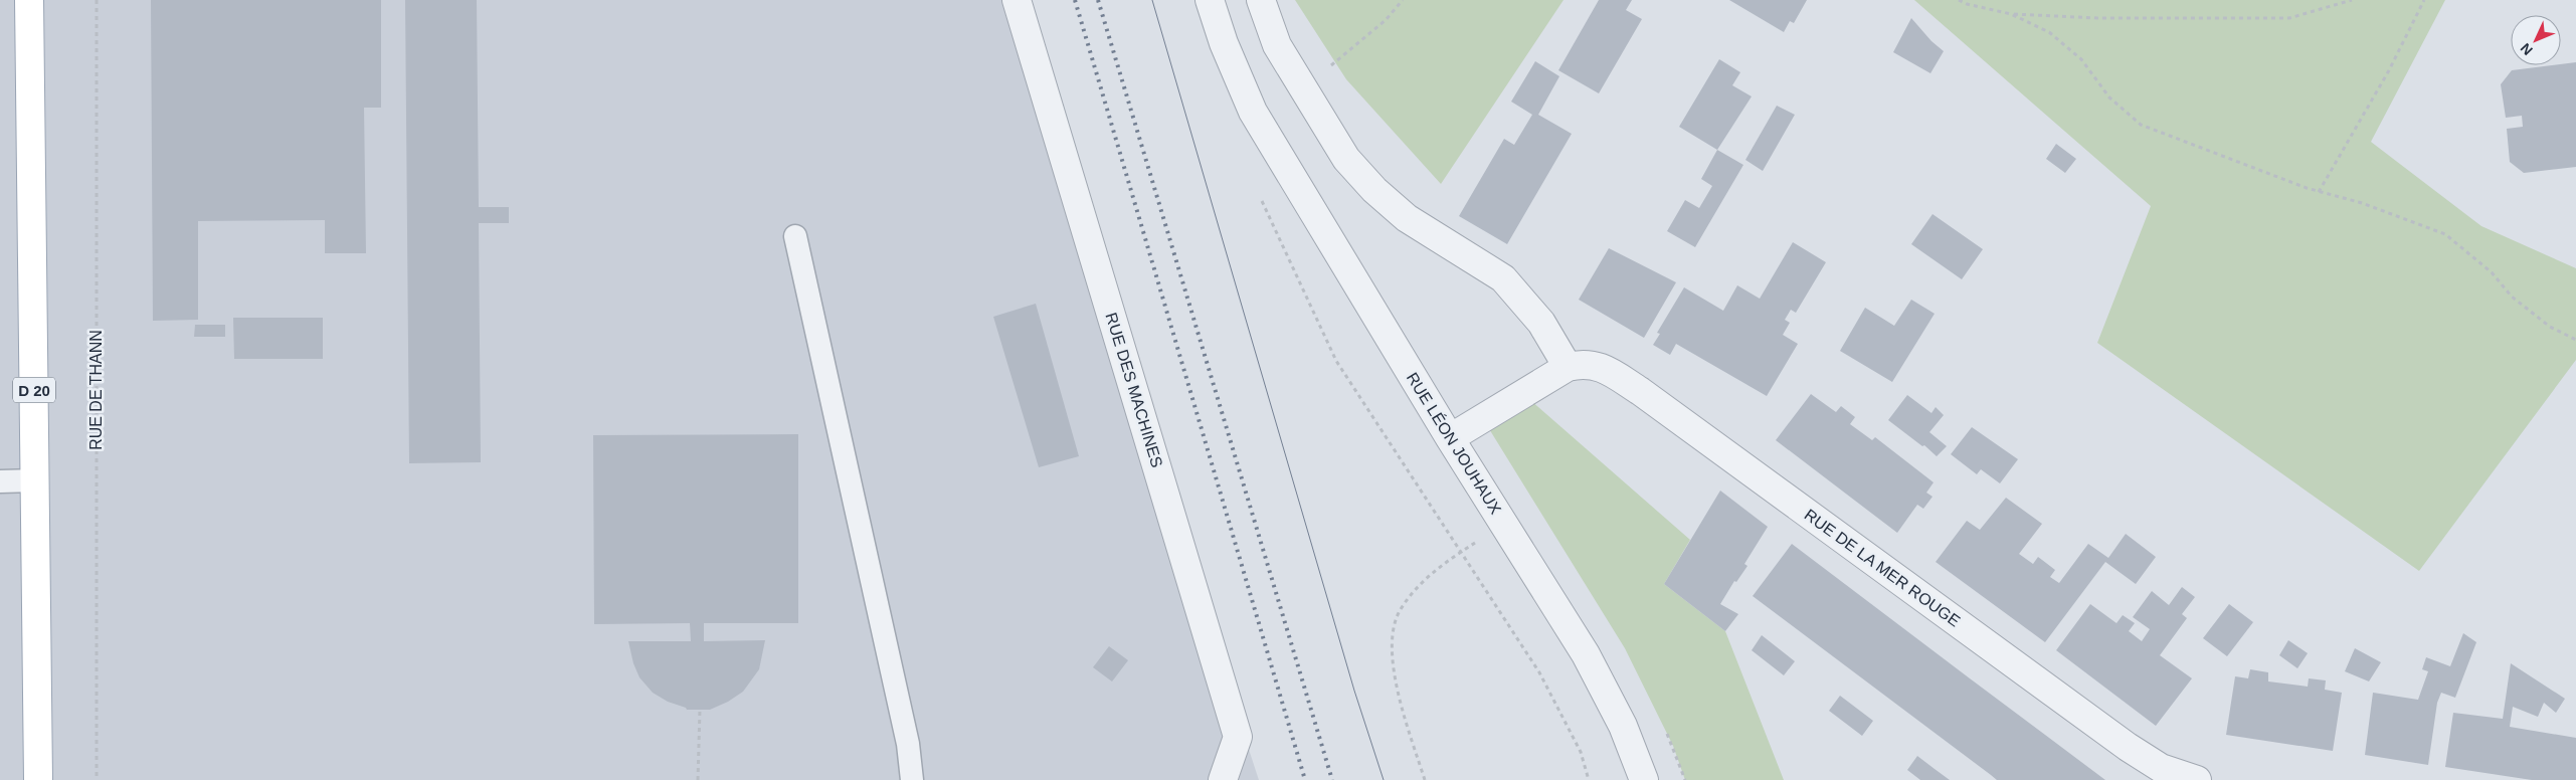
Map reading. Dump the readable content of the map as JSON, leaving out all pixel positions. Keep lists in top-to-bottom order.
{
  "streets": {
    "main road": ["D 20"],
    "street": ["RUE DES MACHINES", "RUE LÉON JOUHAUX", "RUE DE LA MER ROUGE"],
    "path": ["RUE DE THANN"]
  },
  "crossings": [
    ["RUE LÉON JOUHAUX", "RUE DE LA MER ROUGE"]
  ],
  "north": "bottom left"
}
